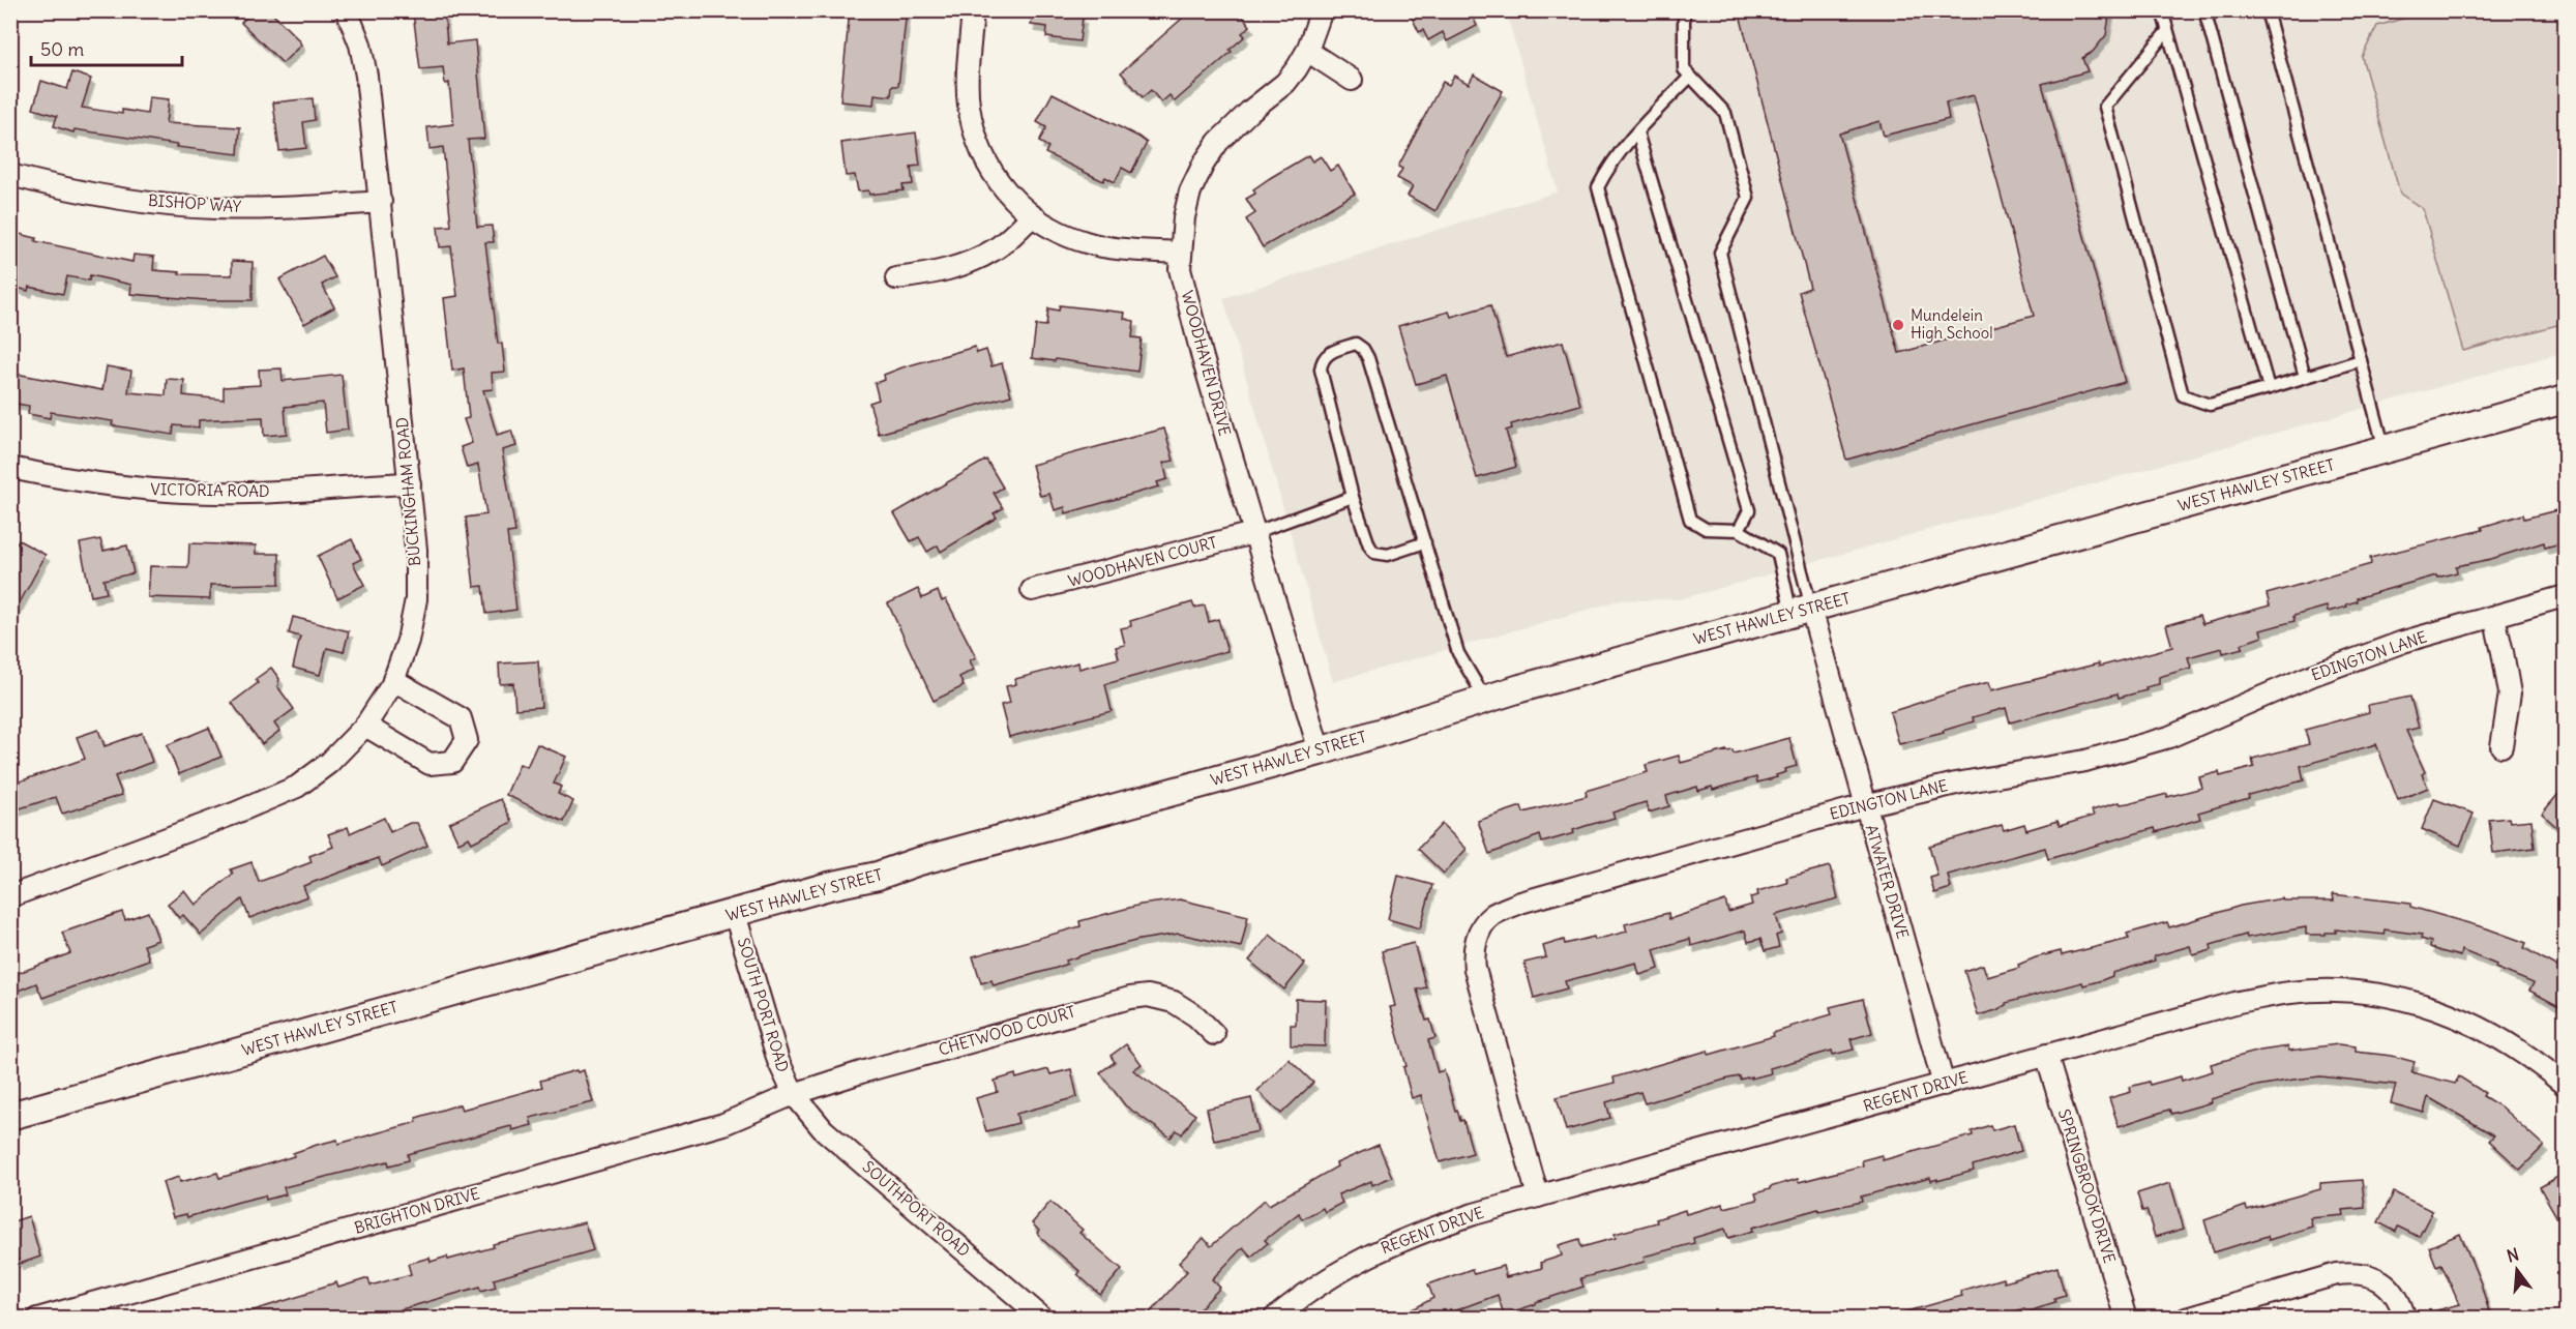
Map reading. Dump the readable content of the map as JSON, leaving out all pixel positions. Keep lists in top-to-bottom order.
{
  "streets": {
    "street": [
      "BISHOP WAY",
      "WOODHAVEN DRIVE",
      "WEST HAWLEY STREET",
      "VICTORIA ROAD",
      "BUCKINGHAM ROAD",
      "WOODHAVEN COURT",
      "EDINGTON LANE",
      "ATWATER DRIVE",
      "SOUTH PORT ROAD",
      "CHETWOOD COURT",
      "REGENT DRIVE",
      "SPRINGBROOK DRIVE",
      "SOUTHPORT ROAD",
      "BRIGHTON DRIVE"
    ]
  },
  "crossings": [
    ["BISHOP WAY", "BUCKINGHAM ROAD"],
    ["WOODHAVEN DRIVE", "WEST HAWLEY STREET"],
    ["WOODHAVEN DRIVE", "WOODHAVEN COURT"],
    ["WEST HAWLEY STREET", "ATWATER DRIVE"],
    ["WEST HAWLEY STREET", "SOUTH PORT ROAD"],
    ["VICTORIA ROAD", "BUCKINGHAM ROAD"],
    ["EDINGTON LANE", "ATWATER DRIVE"],
    ["EDINGTON LANE", "REGENT DRIVE"],
    ["ATWATER DRIVE", "REGENT DRIVE"],
    ["SOUTH PORT ROAD", "CHETWOOD COURT"],
    ["SOUTH PORT ROAD", "SOUTHPORT ROAD"],
    ["SOUTH PORT ROAD", "BRIGHTON DRIVE"],
    ["CHETWOOD COURT", "SOUTHPORT ROAD"],
    ["CHETWOOD COURT", "BRIGHTON DRIVE"],
    ["REGENT DRIVE", "SPRINGBROOK DRIVE"],
    ["SOUTHPORT ROAD", "BRIGHTON DRIVE"]
  ],
  "places": ["Mundelein High School"],
  "scale_bar": "50 m",
  "north": "top"
}
